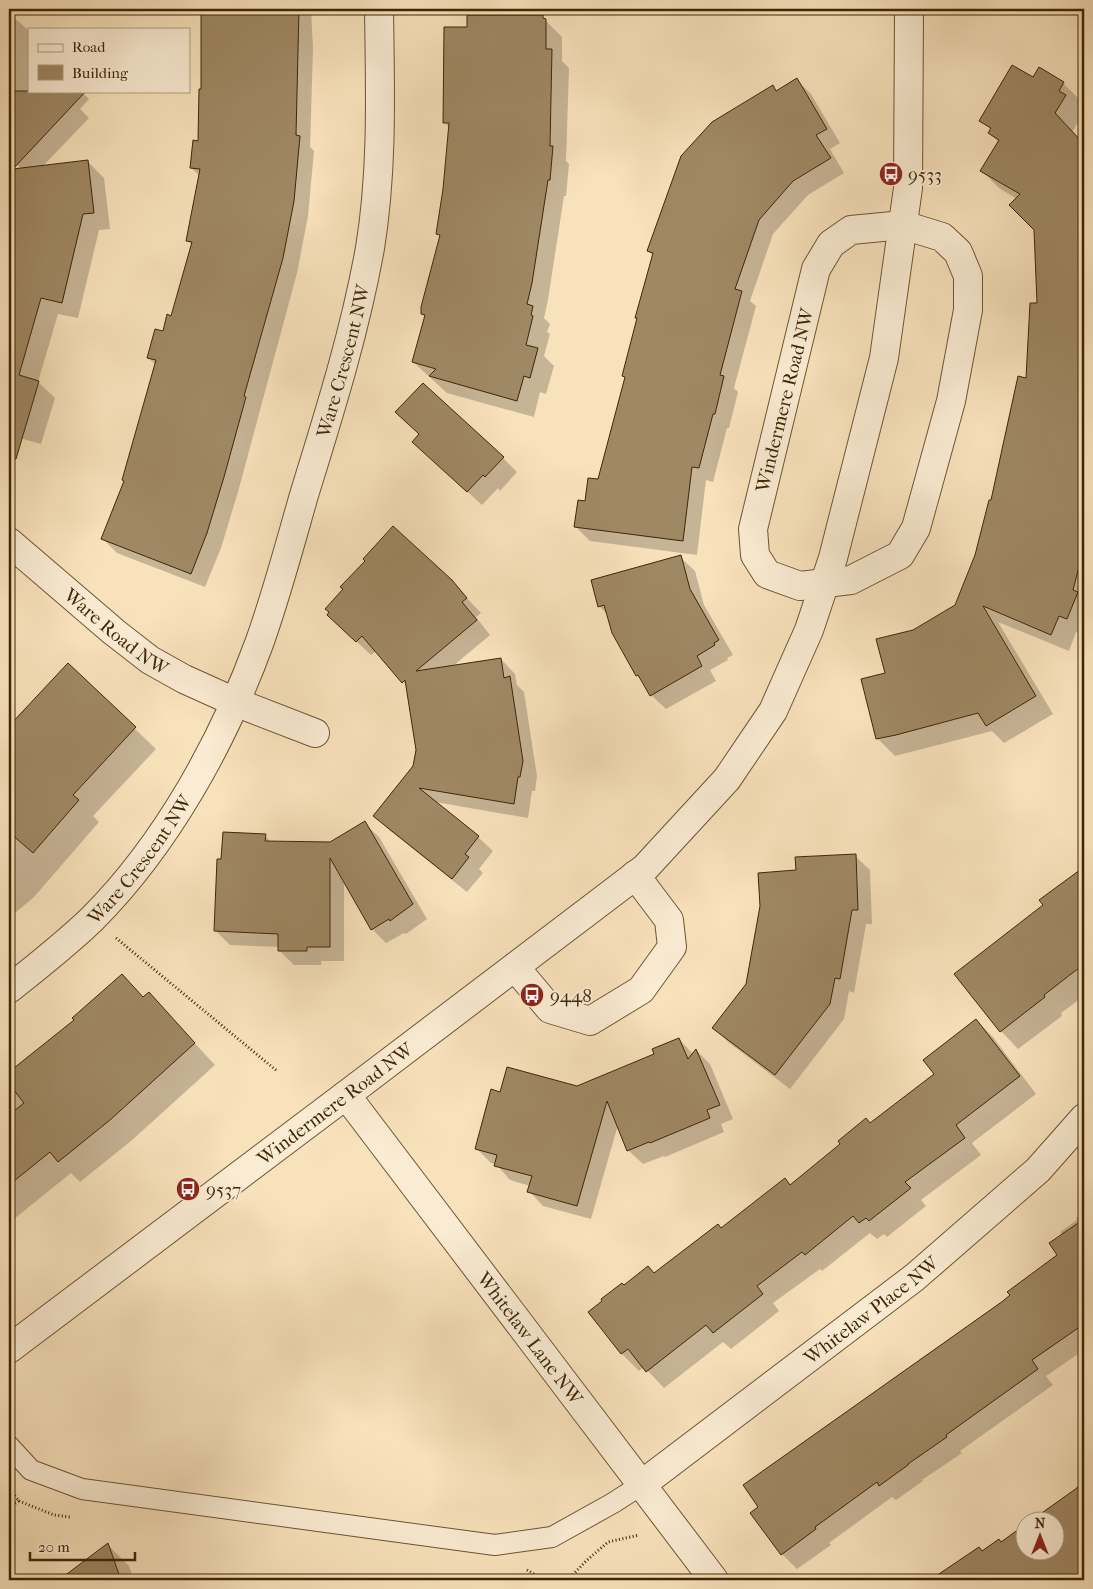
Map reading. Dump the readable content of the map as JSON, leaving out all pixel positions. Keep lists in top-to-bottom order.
{
  "streets": {
    "street": [
      "Ware Crescent NW",
      "Windermere Road NW",
      "Ware Road NW",
      "Whitelaw Place NW",
      "Whitelaw Lane NW"
    ]
  },
  "crossings": [
    ["Ware Crescent NW", "Ware Road NW"],
    ["Windermere Road NW", "Whitelaw Lane NW"],
    ["Whitelaw Place NW", "Whitelaw Lane NW"]
  ],
  "places": {
    "bus stop": ["9533", "9448", "9537"]
  },
  "legend": ["Road", "Building"],
  "scale_bar": "20 m",
  "north": "top"
}
